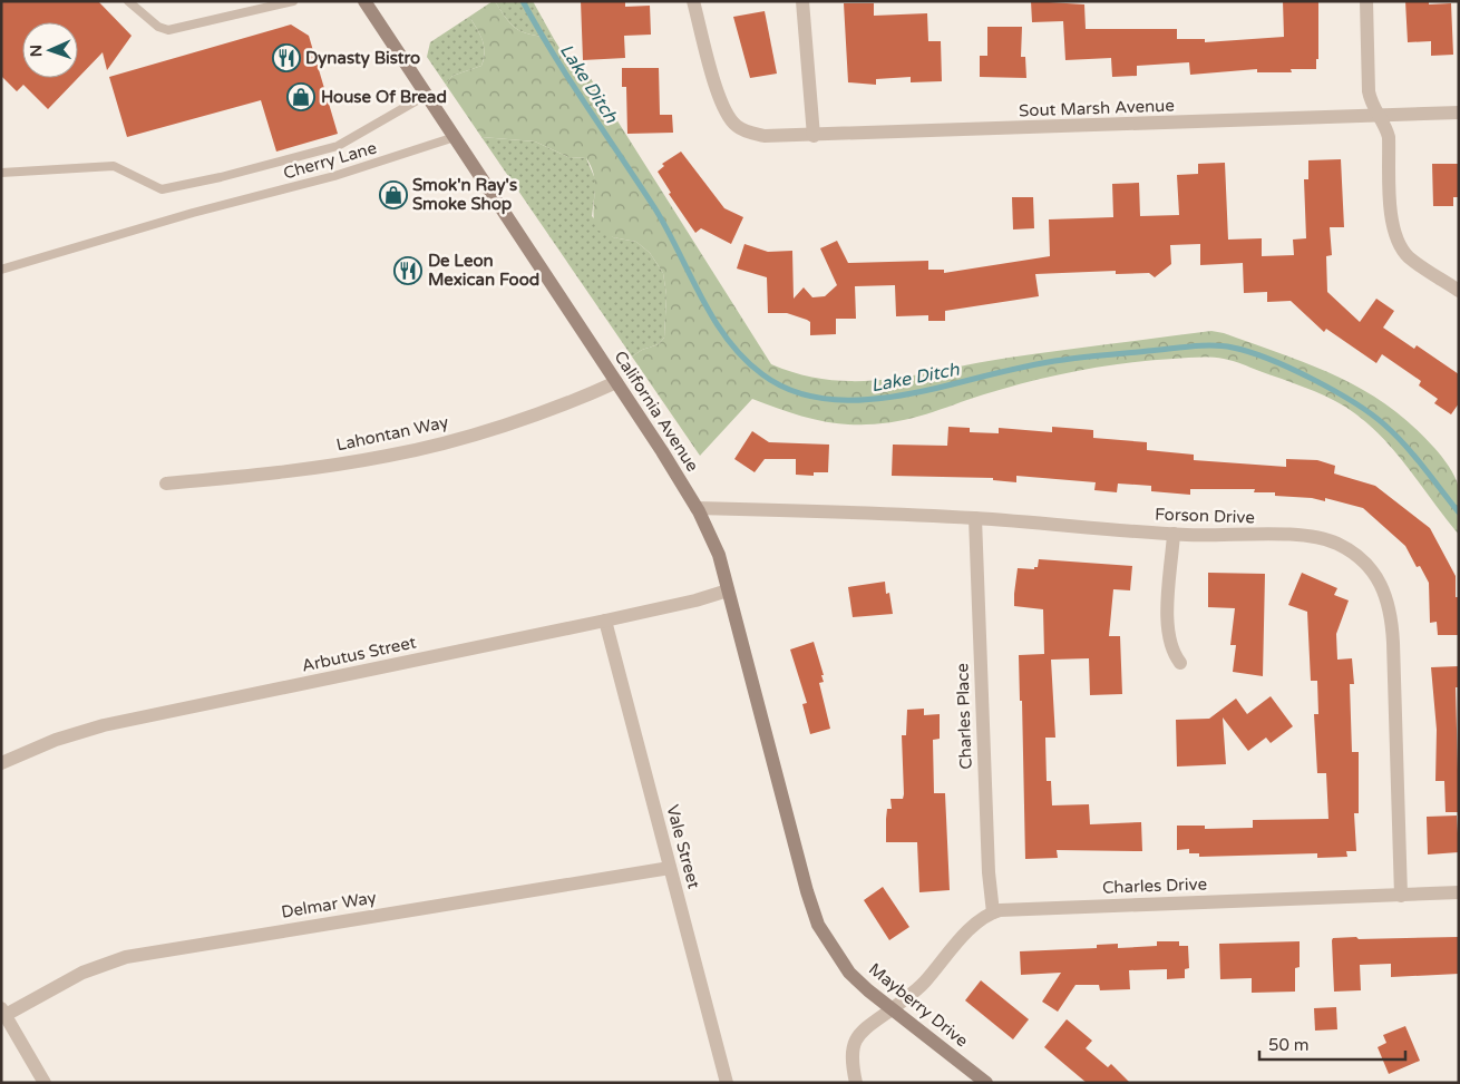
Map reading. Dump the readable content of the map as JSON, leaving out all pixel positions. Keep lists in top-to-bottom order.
{
  "streets": {
    "main road": ["California Avenue", "Mayberry Drive"],
    "street": [
      "Sout Marsh Avenue",
      "Lahontan Way",
      "Forson Drive",
      "Arbutus Street",
      "Charles Place",
      "Vale Street",
      "Charles Drive",
      "Delmar Way"
    ],
    "lane": ["Cherry Lane"]
  },
  "crossings": [
    ["Cherry Lane", "California Avenue"],
    ["California Avenue", "Lahontan Way"],
    ["California Avenue", "Forson Drive"],
    ["California Avenue", "Arbutus Street"],
    ["California Avenue", "Mayberry Drive"],
    ["Forson Drive", "Charles Place"],
    ["Forson Drive", "Charles Drive"],
    ["Arbutus Street", "Vale Street"],
    ["Charles Place", "Charles Drive"],
    ["Vale Street", "Delmar Way"],
    ["Charles Drive", "Mayberry Drive"]
  ],
  "water": ["Lake Ditch"],
  "places": {
    "restaurant": ["Dynasty Bistro", "De Leon Mexican Food"],
    "shop": ["House Of Bread", "Smok'n Ray's Smoke Shop"]
  },
  "scale_bar": "50 m",
  "north": "left"
}
